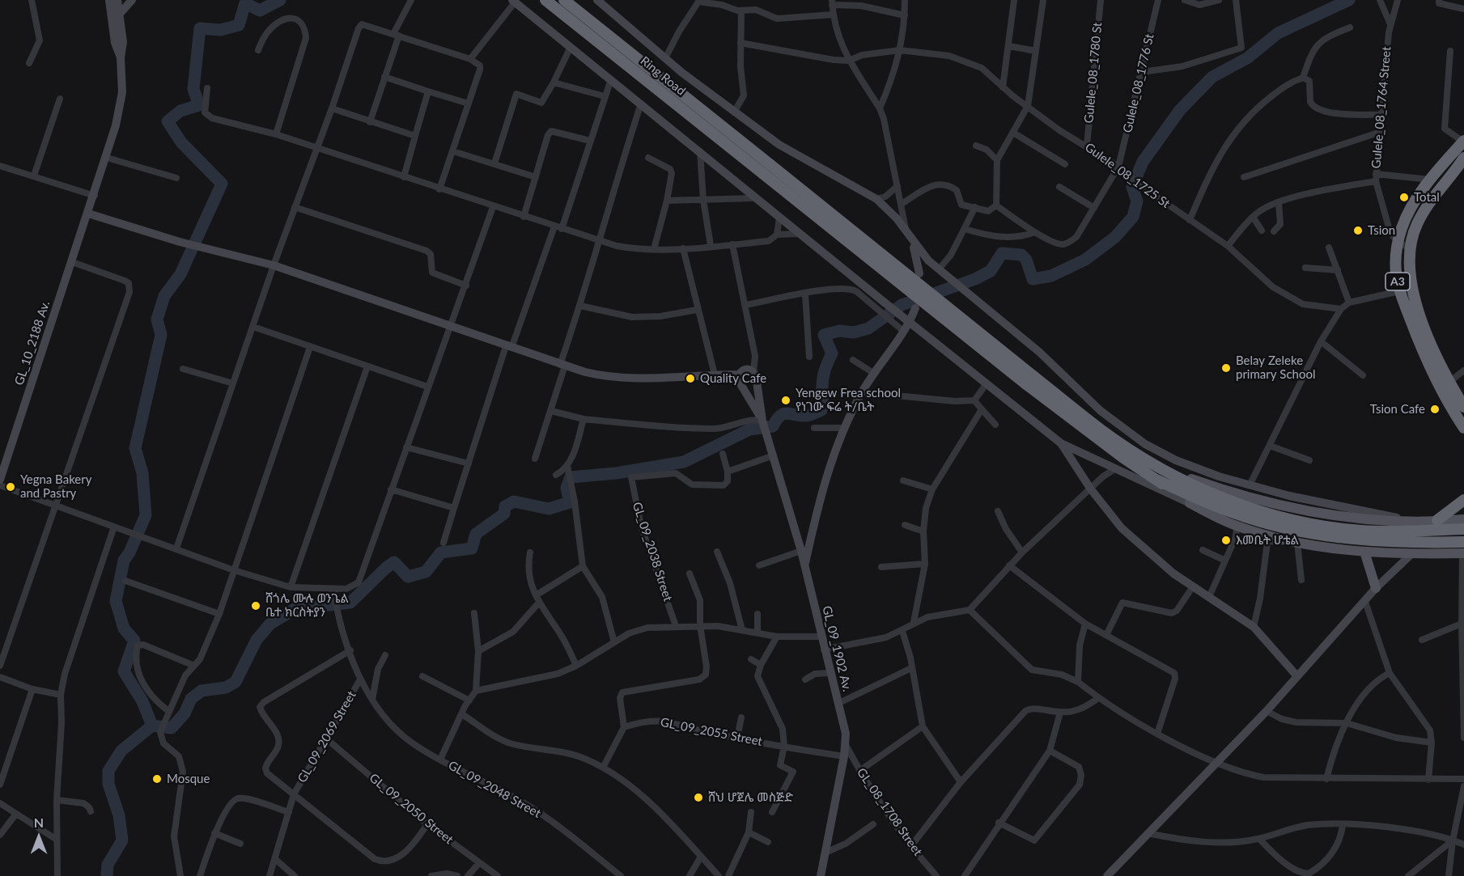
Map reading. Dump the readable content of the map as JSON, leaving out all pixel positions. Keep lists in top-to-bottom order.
{
  "streets": {
    "highway": ["Ring Road", "A3"],
    "street": [
      "Gulele_08_1780 St",
      "Gulele_08_1776 St",
      "Gulele_08_1764 Street",
      "Gulele_08_1725 St",
      "GL_10_2188 Av.",
      "GL_09_2038 Street",
      "GL_09_1902 Av.",
      "GL_09_2055 Street",
      "GL_09_2069 Street",
      "GL_09_2048 Street",
      "GL_09_2050 Street",
      "GL_08_1708 Street"
    ]
  },
  "crossings": [
    ["Gulele_08_1780 St", "Gulele_08_1725 St"],
    ["Gulele_08_1776 St", "Gulele_08_1725 St"],
    ["Gulele_08_1764 Street", "A3"],
    ["GL_09_1902 Av.", "GL_09_2055 Street"],
    ["GL_09_1902 Av.", "GL_08_1708 Street"],
    ["GL_09_2069 Street", "GL_09_2048 Street"],
    ["GL_09_2069 Street", "GL_09_2050 Street"]
  ],
  "places": [
    "Total",
    "Tsion",
    "Belay Zeleke primary School",
    "Quality Cafe",
    "Yengew Frea school የነገው ፍሬ ት/ቤት",
    "Tsion Cafe",
    "Yegna Bakery and Pastry",
    "እመቤት ሆቴል",
    "ሸጎሌ ሙሉ ወንጌል ቤተ ክርስትያን",
    "Mosque",
    "ሸህ ሆጀሌ መስጅድ"
  ],
  "north": "top"
}
